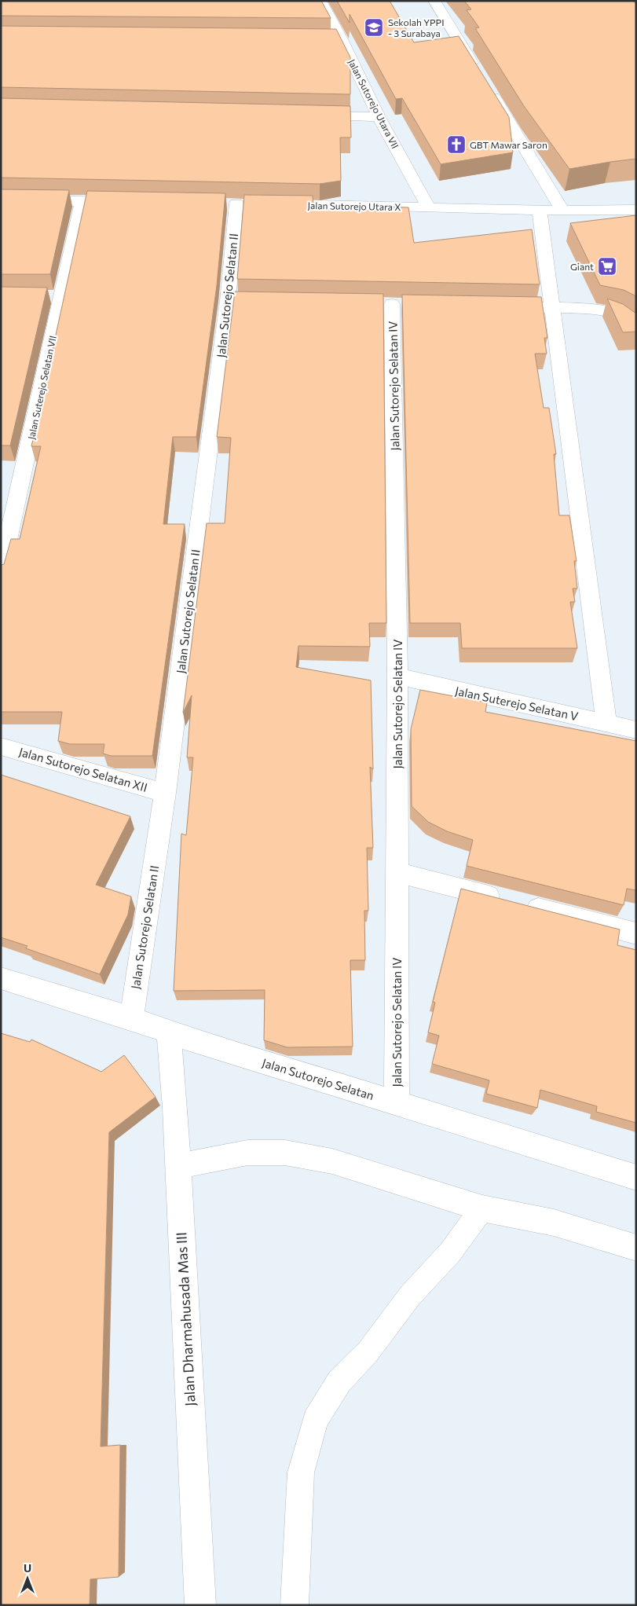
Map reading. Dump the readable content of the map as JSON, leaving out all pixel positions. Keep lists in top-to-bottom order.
{
  "streets": {
    "street": [
      "Jalan Sutorejo Utara VII",
      "Jalan Sutorejo Utara X",
      "Jalan Sutorejo Selatan II",
      "Jalan Sutorejo Selatan IV",
      "Jalan Suterejo Selatan VII",
      "Jalan Suterejo Selatan V",
      "Jalan Sutorejo Selatan XII",
      "Jalan Sutorejo Selatan",
      "Jalan Dharmahusada Mas III"
    ]
  },
  "crossings": [
    ["Jalan Sutorejo Utara VII", "Jalan Sutorejo Utara X"],
    ["Jalan Sutorejo Selatan II", "Jalan Sutorejo Selatan XII"],
    ["Jalan Sutorejo Selatan II", "Jalan Sutorejo Selatan"],
    ["Jalan Sutorejo Selatan IV", "Jalan Suterejo Selatan V"],
    ["Jalan Sutorejo Selatan IV", "Jalan Sutorejo Selatan"],
    ["Jalan Sutorejo Selatan", "Jalan Dharmahusada Mas III"]
  ],
  "places": {
    "school or university": ["Sekolah YPPI - 3 Surabaya"],
    "church": ["GBT Mawar Saron"],
    "supermarket": ["Giant"]
  },
  "north": "top"
}
